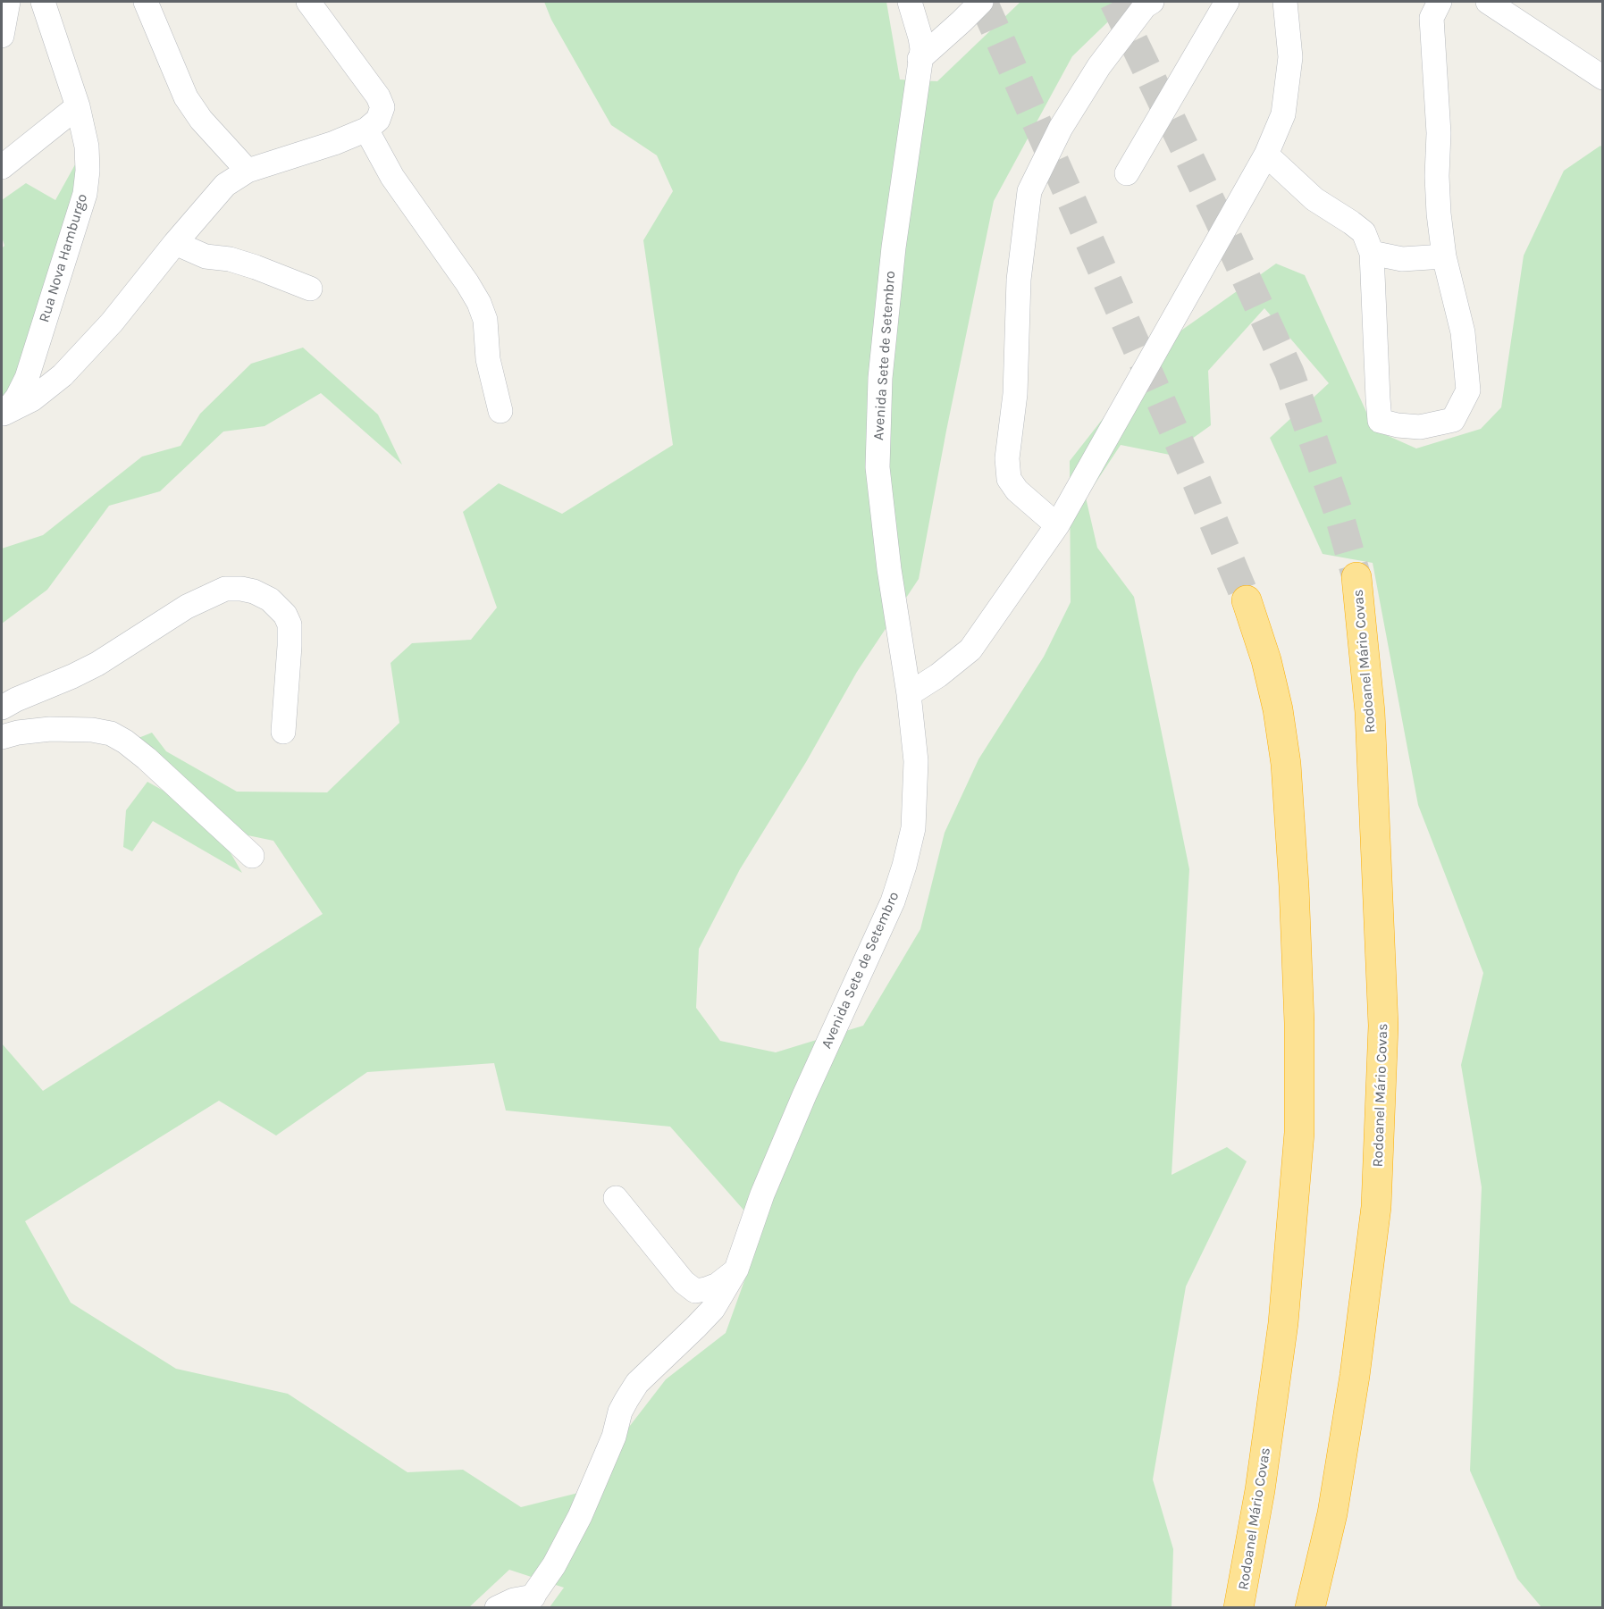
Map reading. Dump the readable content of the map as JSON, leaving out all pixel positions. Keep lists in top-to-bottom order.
{
  "streets": {
    "highway": ["Rodoanel Mário Covas"],
    "street": ["Rua Nova Hamburgo", "Avenida Sete de Setembro"]
  }
}
